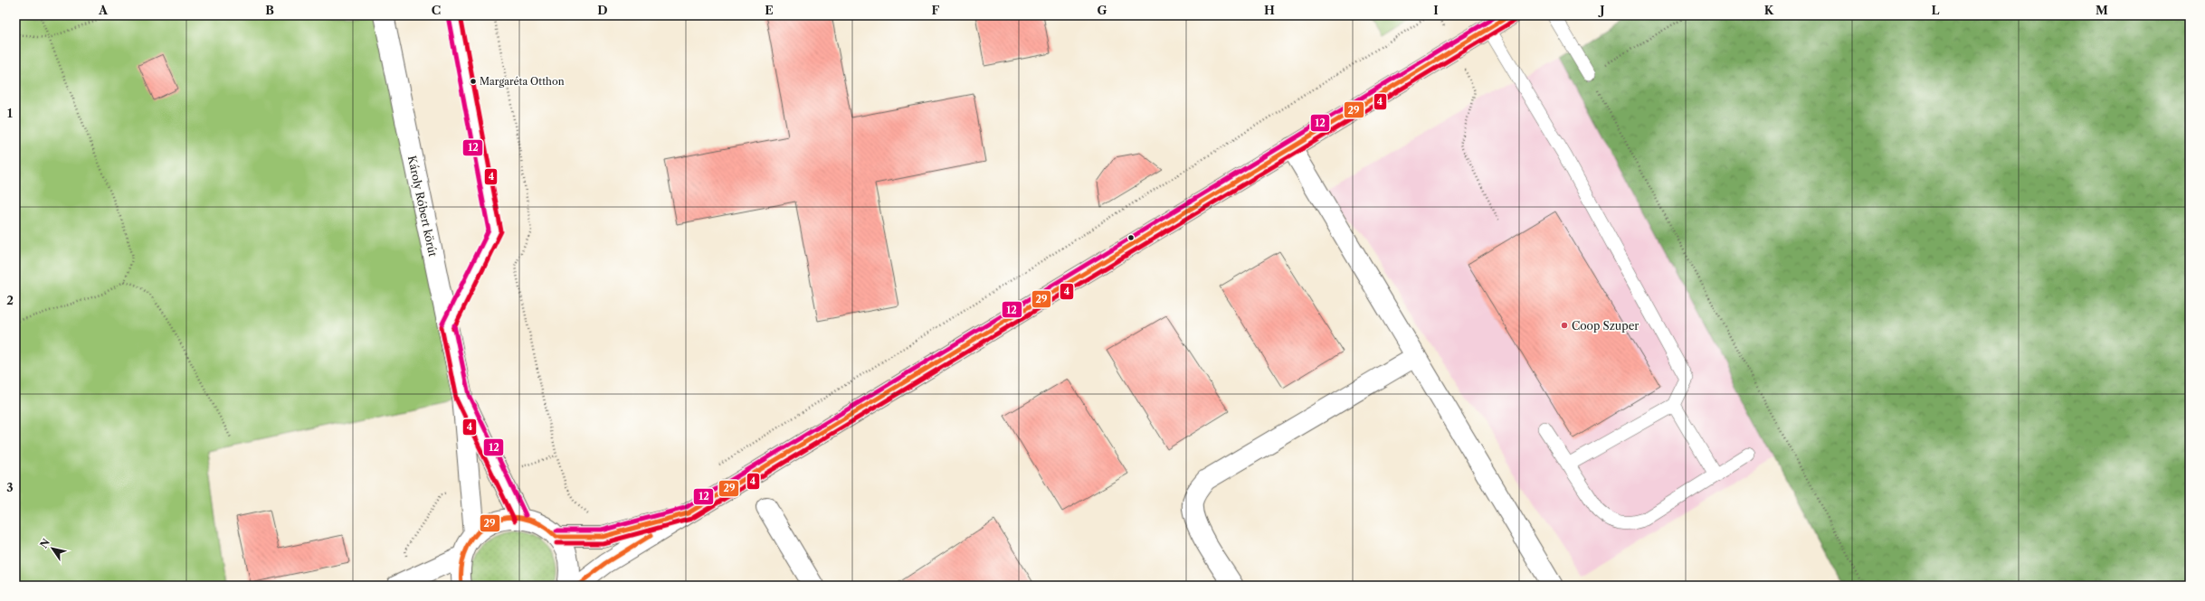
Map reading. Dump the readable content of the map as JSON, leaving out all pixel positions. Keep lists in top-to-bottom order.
{
  "streets": {
    "street": ["Károly Róbert körút"]
  },
  "places": ["Margaréta Otthon", "Coop Szuper"],
  "lines": ["transit line 29", "transit line 4", "transit line 12"],
  "north": "top left",
  "grid": {
    "columns": [
      "A",
      "B",
      "C",
      "D",
      "E",
      "F",
      "G",
      "H",
      "I",
      "J",
      "K",
      "L",
      "M"
    ],
    "rows": ["1", "2", "3"]
  }
}
